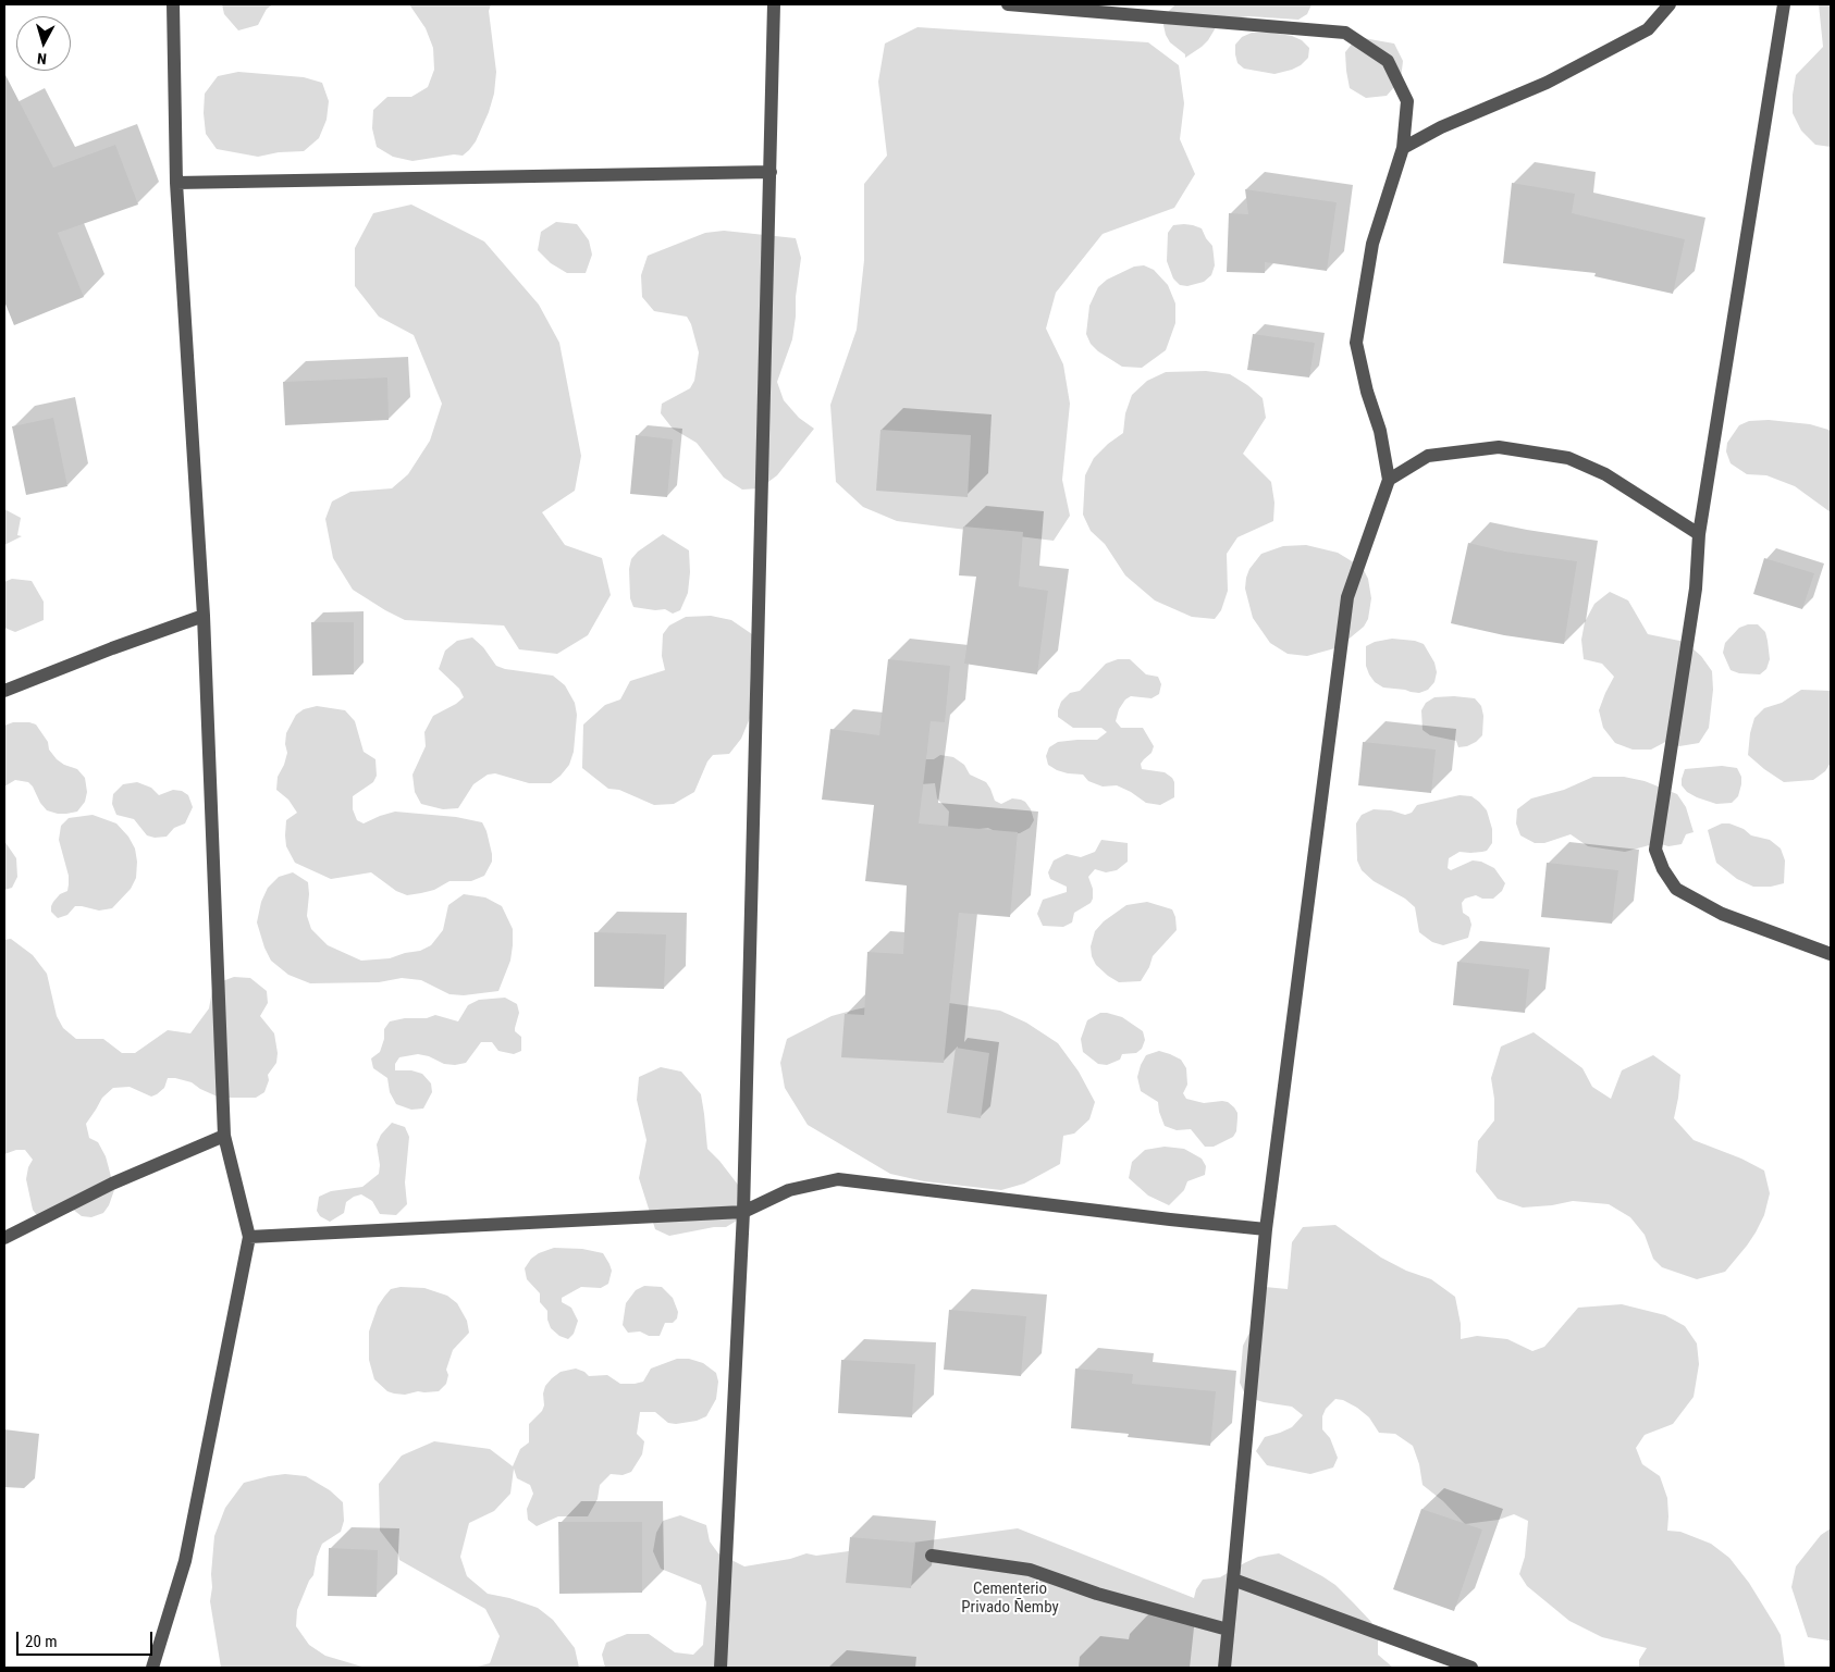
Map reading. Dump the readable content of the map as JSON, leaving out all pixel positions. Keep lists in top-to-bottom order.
{
  "parks": ["Cementerio Privado Ñemby"],
  "scale_bar": "20 m",
  "north": "bottom"
}
